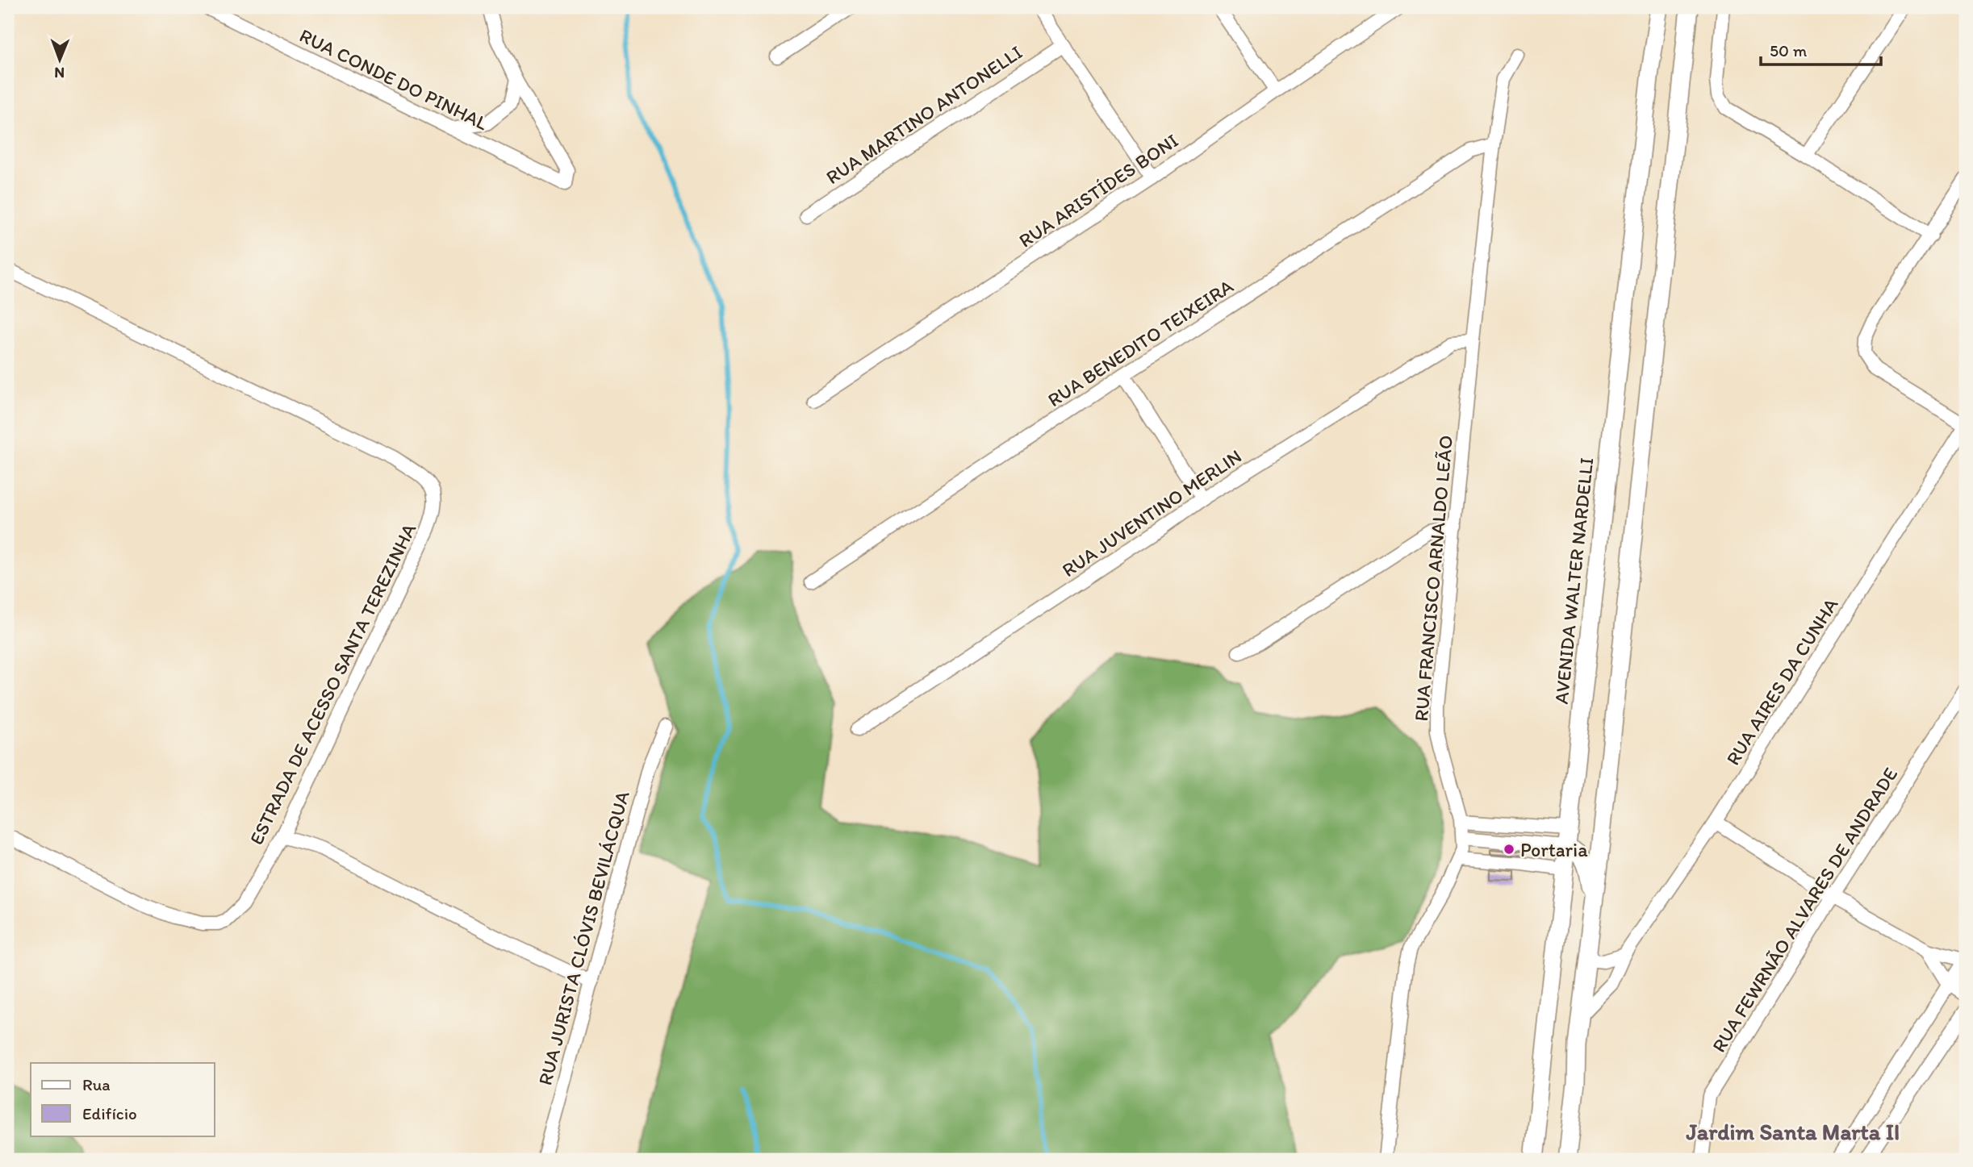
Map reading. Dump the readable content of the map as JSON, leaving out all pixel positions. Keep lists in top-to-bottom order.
{
  "streets": {
    "street": [
      "RUA CONDE DO PINHAL",
      "RUA MARTINO ANTONELLI",
      "RUA ARISTÍDES BONI",
      "RUA BENEDITO TEIXEIRA",
      "RUA JUVENTINO MERLIN",
      "RUA FRANCISCO ARNALDO LEÃO",
      "AVENIDA WALTER NARDELLI",
      "RUA AIRES DA CUNHA",
      "ESTRADA DE ACESSO SANTA TEREZINHA",
      "RUA FEWRNÃO ALVARES DE ANDRADE",
      "RUA JURISTA CLÓVIS BEVILÁCQUA"
    ]
  },
  "crossings": [
    ["RUA BENEDITO TEIXEIRA", "RUA FRANCISCO ARNALDO LEÃO"],
    ["RUA JUVENTINO MERLIN", "RUA FRANCISCO ARNALDO LEÃO"]
  ],
  "districts": ["Jardim Santa Marta II"],
  "places": ["Portaria"],
  "legend": ["Rua", "Edifício"],
  "scale_bar": "50 m",
  "north": "bottom"
}
